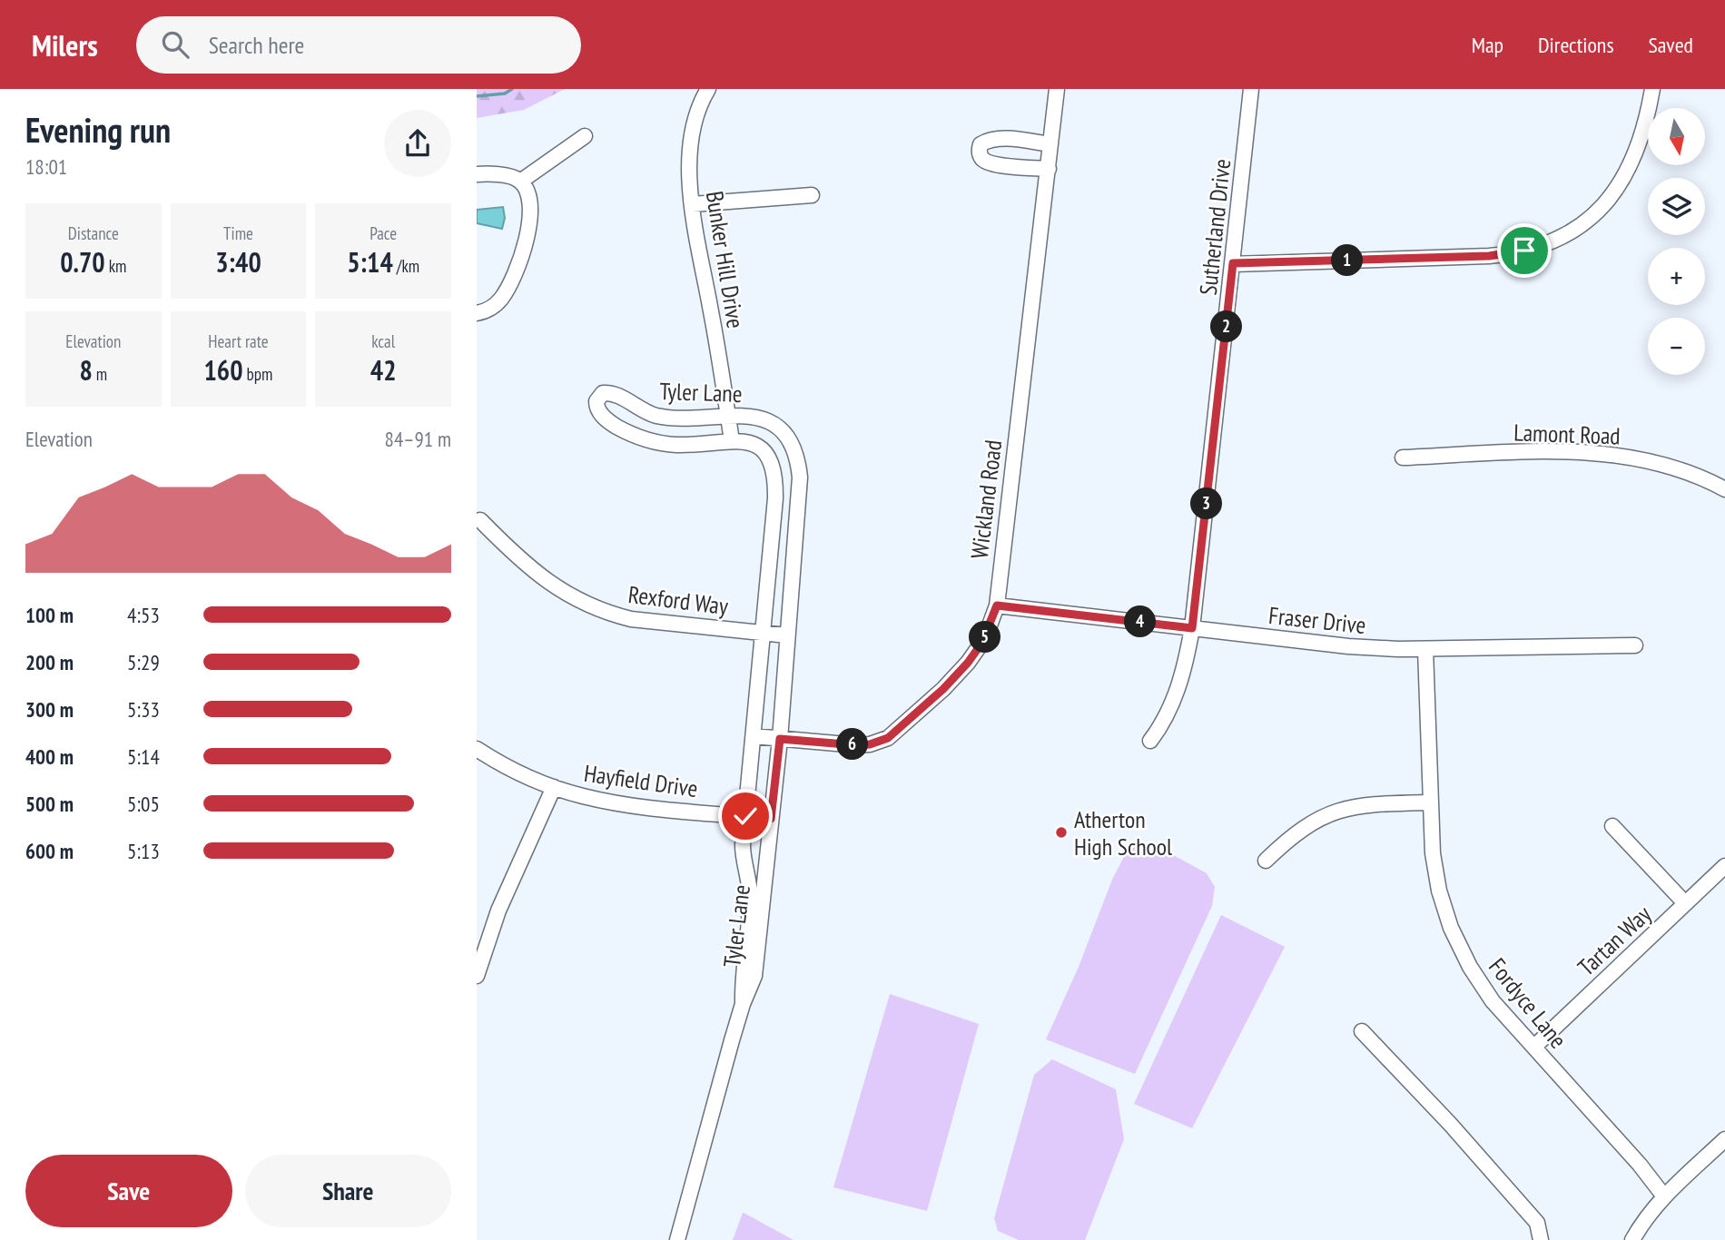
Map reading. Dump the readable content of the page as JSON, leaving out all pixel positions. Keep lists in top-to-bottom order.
{
  "streets": {
    "street": [
      "Sutherland Drive",
      "Bunker Hill Drive",
      "Tyler Lane",
      "Lamont Road",
      "Wickland Road",
      "Rexford Way",
      "Fraser Drive",
      "Hayfield Drive",
      "Tartan Way",
      "Fordyce Lane"
    ]
  },
  "crossings": [
    ["Sutherland Drive", "Fraser Drive"],
    ["Bunker Hill Drive", "Tyler Lane"],
    ["Tyler Lane", "Wickland Road"],
    ["Tyler Lane", "Rexford Way"],
    ["Tyler Lane", "Hayfield Drive"],
    ["Wickland Road", "Fraser Drive"],
    ["Fraser Drive", "Fordyce Lane"],
    ["Tartan Way", "Fordyce Lane"]
  ],
  "places": ["Atherton High School"],
  "north": "bottom",
  "page": {
    "header": "Milers",
    "search": "Search here",
    "nav": ["Map", "Directions", "Saved"],
    "heading": ["Evening run", "18:01"],
    "map_buttons": ["+", "−"],
    "stats": [
      ["Distance", "0.70 km"],
      ["Time", "3:40"],
      ["Pace", "5:14 /km"],
      ["Elevation", "8 m"],
      ["Heart rate", "160 bpm"],
      ["kcal", "42"]
    ],
    "pins": [
      "1",
      "2",
      "3",
      "4",
      "5",
      "6"
    ],
    "chart": ["Elevation", "84–91 m"],
    "list": [
      {
        "name": "100 m",
        "note": "4:53"
      },
      {
        "name": "200 m",
        "note": "5:29"
      },
      {
        "name": "300 m",
        "note": "5:33"
      },
      {
        "name": "400 m",
        "note": "5:14"
      },
      {
        "name": "500 m",
        "note": "5:05"
      },
      {
        "name": "600 m",
        "note": "5:13"
      }
    ],
    "buttons": ["Save", "Share"]
  }
}
